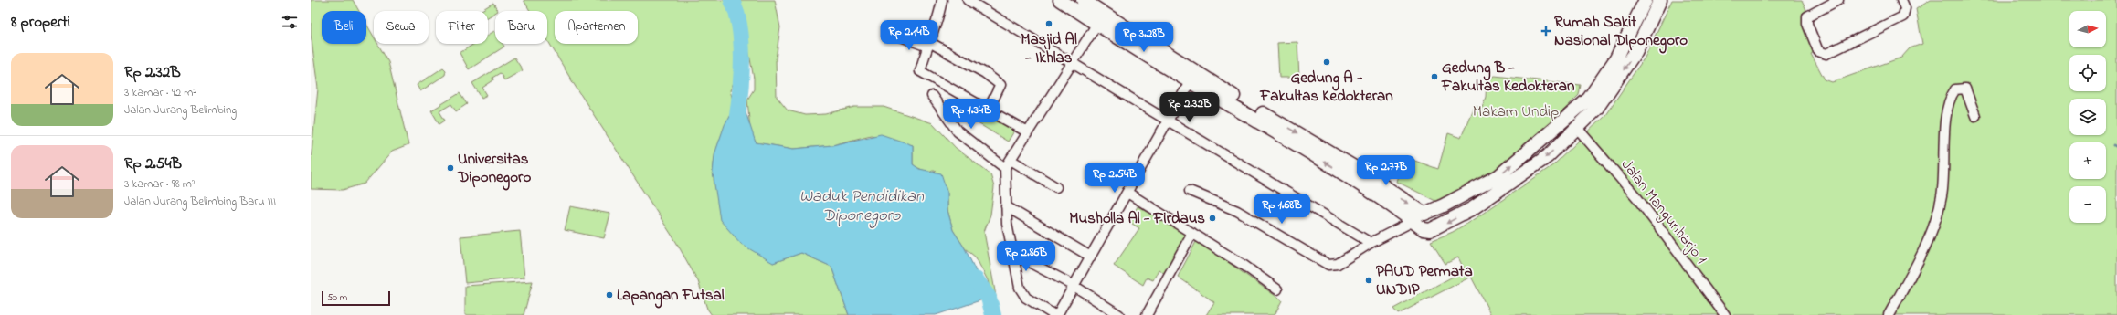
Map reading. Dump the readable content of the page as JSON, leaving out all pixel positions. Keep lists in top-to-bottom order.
{
  "streets": {
    "street": ["Jalan Mangunharjo 1"]
  },
  "water": ["Waduk Pendidikan Diponegoro"],
  "parks": ["Makam Undip"],
  "places": {
    "other": [
      "Masjid Al - Ikhlas",
      "Gedung A - Fakultas Kedokteran",
      "Gedung B - Fakultas Kedokteran",
      "Universitas Diponegoro",
      "Musholla Al - Firdaus",
      "PAUD Permata UNDIP",
      "Lapangan Futsal"
    ],
    "health": ["Rumah Sakit Nasional Diponegoro"]
  },
  "scale_bar": "50 m",
  "north": "right",
  "page": {
    "heading": "8 properti",
    "map_buttons": ["+", "−"],
    "chip": [
      "Beli",
      "Sewa",
      "Filter",
      "Baru",
      "Apartemen"
    ],
    "price": [
      "Rp 2.14B",
      "Rp 3.28B",
      "Rp 2.32B",
      "Rp 1.34B",
      "Rp 2.77B",
      "Rp 2.54B",
      "Rp 1.68B",
      "Rp 2.86B"
    ],
    "list": [
      {
        "name": "Rp 2.32B",
        "note": "3 kamar · 92 m² · Jalan Jurang Belimbing"
      },
      {
        "name": "Rp 2.54B",
        "note": "3 kamar · 98 m² · Jalan Jurang Belimbing Baru III"
      }
    ],
    "scale": "50 m"
  }
}
